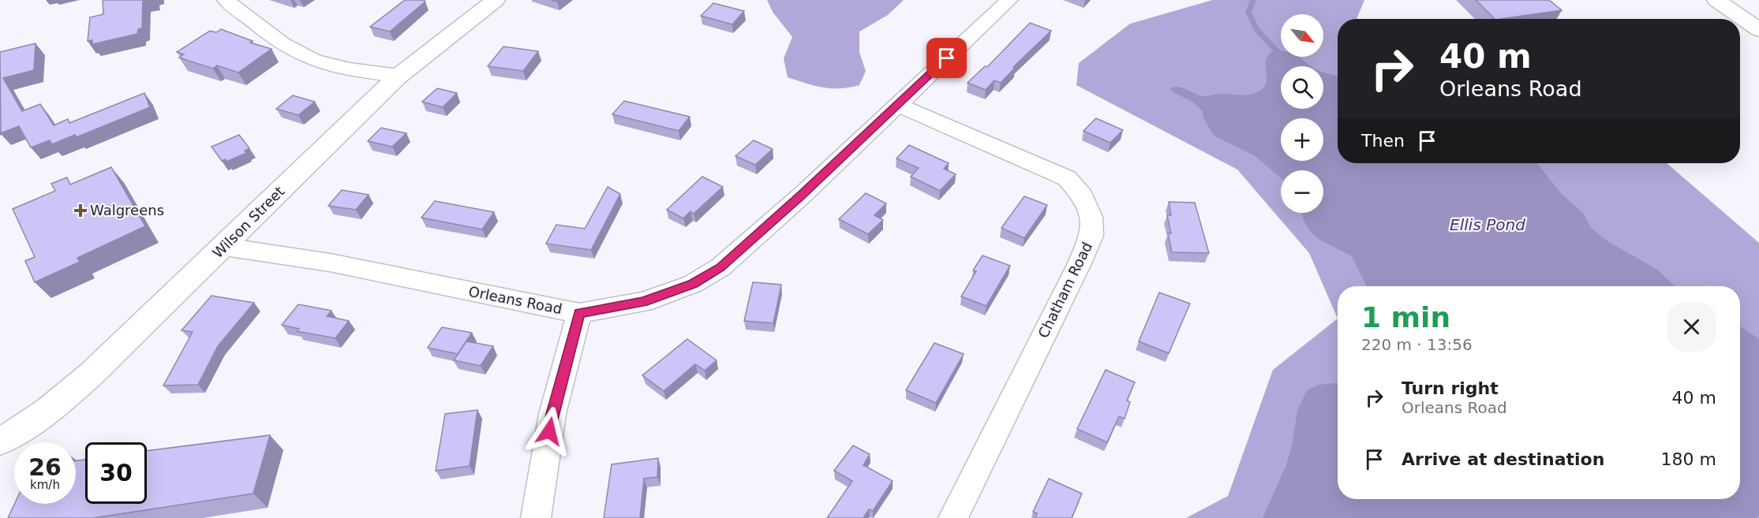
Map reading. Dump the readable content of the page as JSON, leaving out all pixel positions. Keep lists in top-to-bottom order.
{
  "streets": {
    "street": ["Wilson Street", "Chatham Road", "Orleans Road"]
  },
  "crossings": [
    ["Wilson Street", "Orleans Road"],
    ["Chatham Road", "Orleans Road"]
  ],
  "water": ["Ellis Pond"],
  "places": {
    "health": ["Walgreens"]
  },
  "north": "bottom right",
  "page": {
    "map_buttons": ["+", "−"],
    "turn": ["40 m", "Orleans Road"],
    "then": "Then",
    "heading": ["1 min", "220 m · 13:56"],
    "list": [
      {
        "name": "Turn right",
        "note": "Orleans Road",
        "value": "40 m"
      },
      {
        "name": "Arrive at destination",
        "value": "180 m"
      }
    ],
    "speed": "26 km/h",
    "limit": "30"
  }
}
